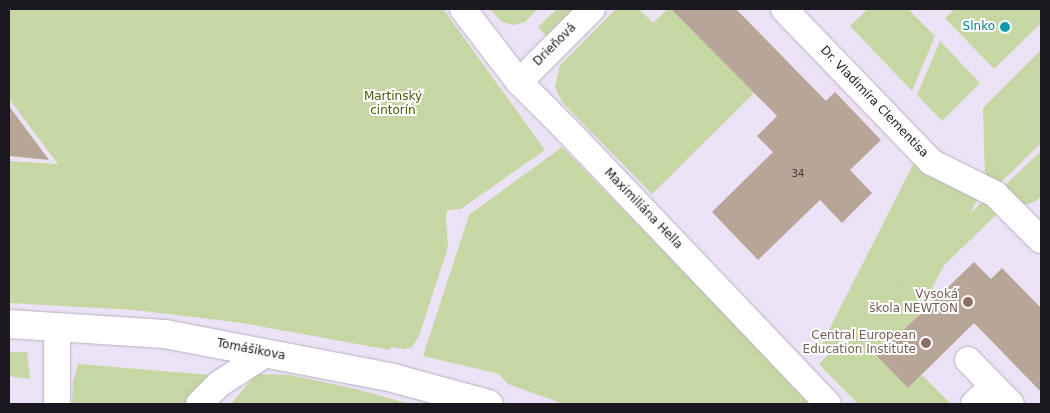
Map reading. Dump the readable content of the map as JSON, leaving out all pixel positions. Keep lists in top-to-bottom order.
{
  "streets": {
    "main road": ["Tomášikova"],
    "street": ["Drieňová", "Dr. Vladimíra Clementisa", "Maximiliána Hella"]
  },
  "crossings": [
    ["Drieňová", "Maximiliána Hella"]
  ],
  "parks": ["Martinský cintorín"],
  "places": ["Slnko", "Vysoká škola NEWTON", "Central European Education Institute"],
  "house_numbers": ["34"]
}
